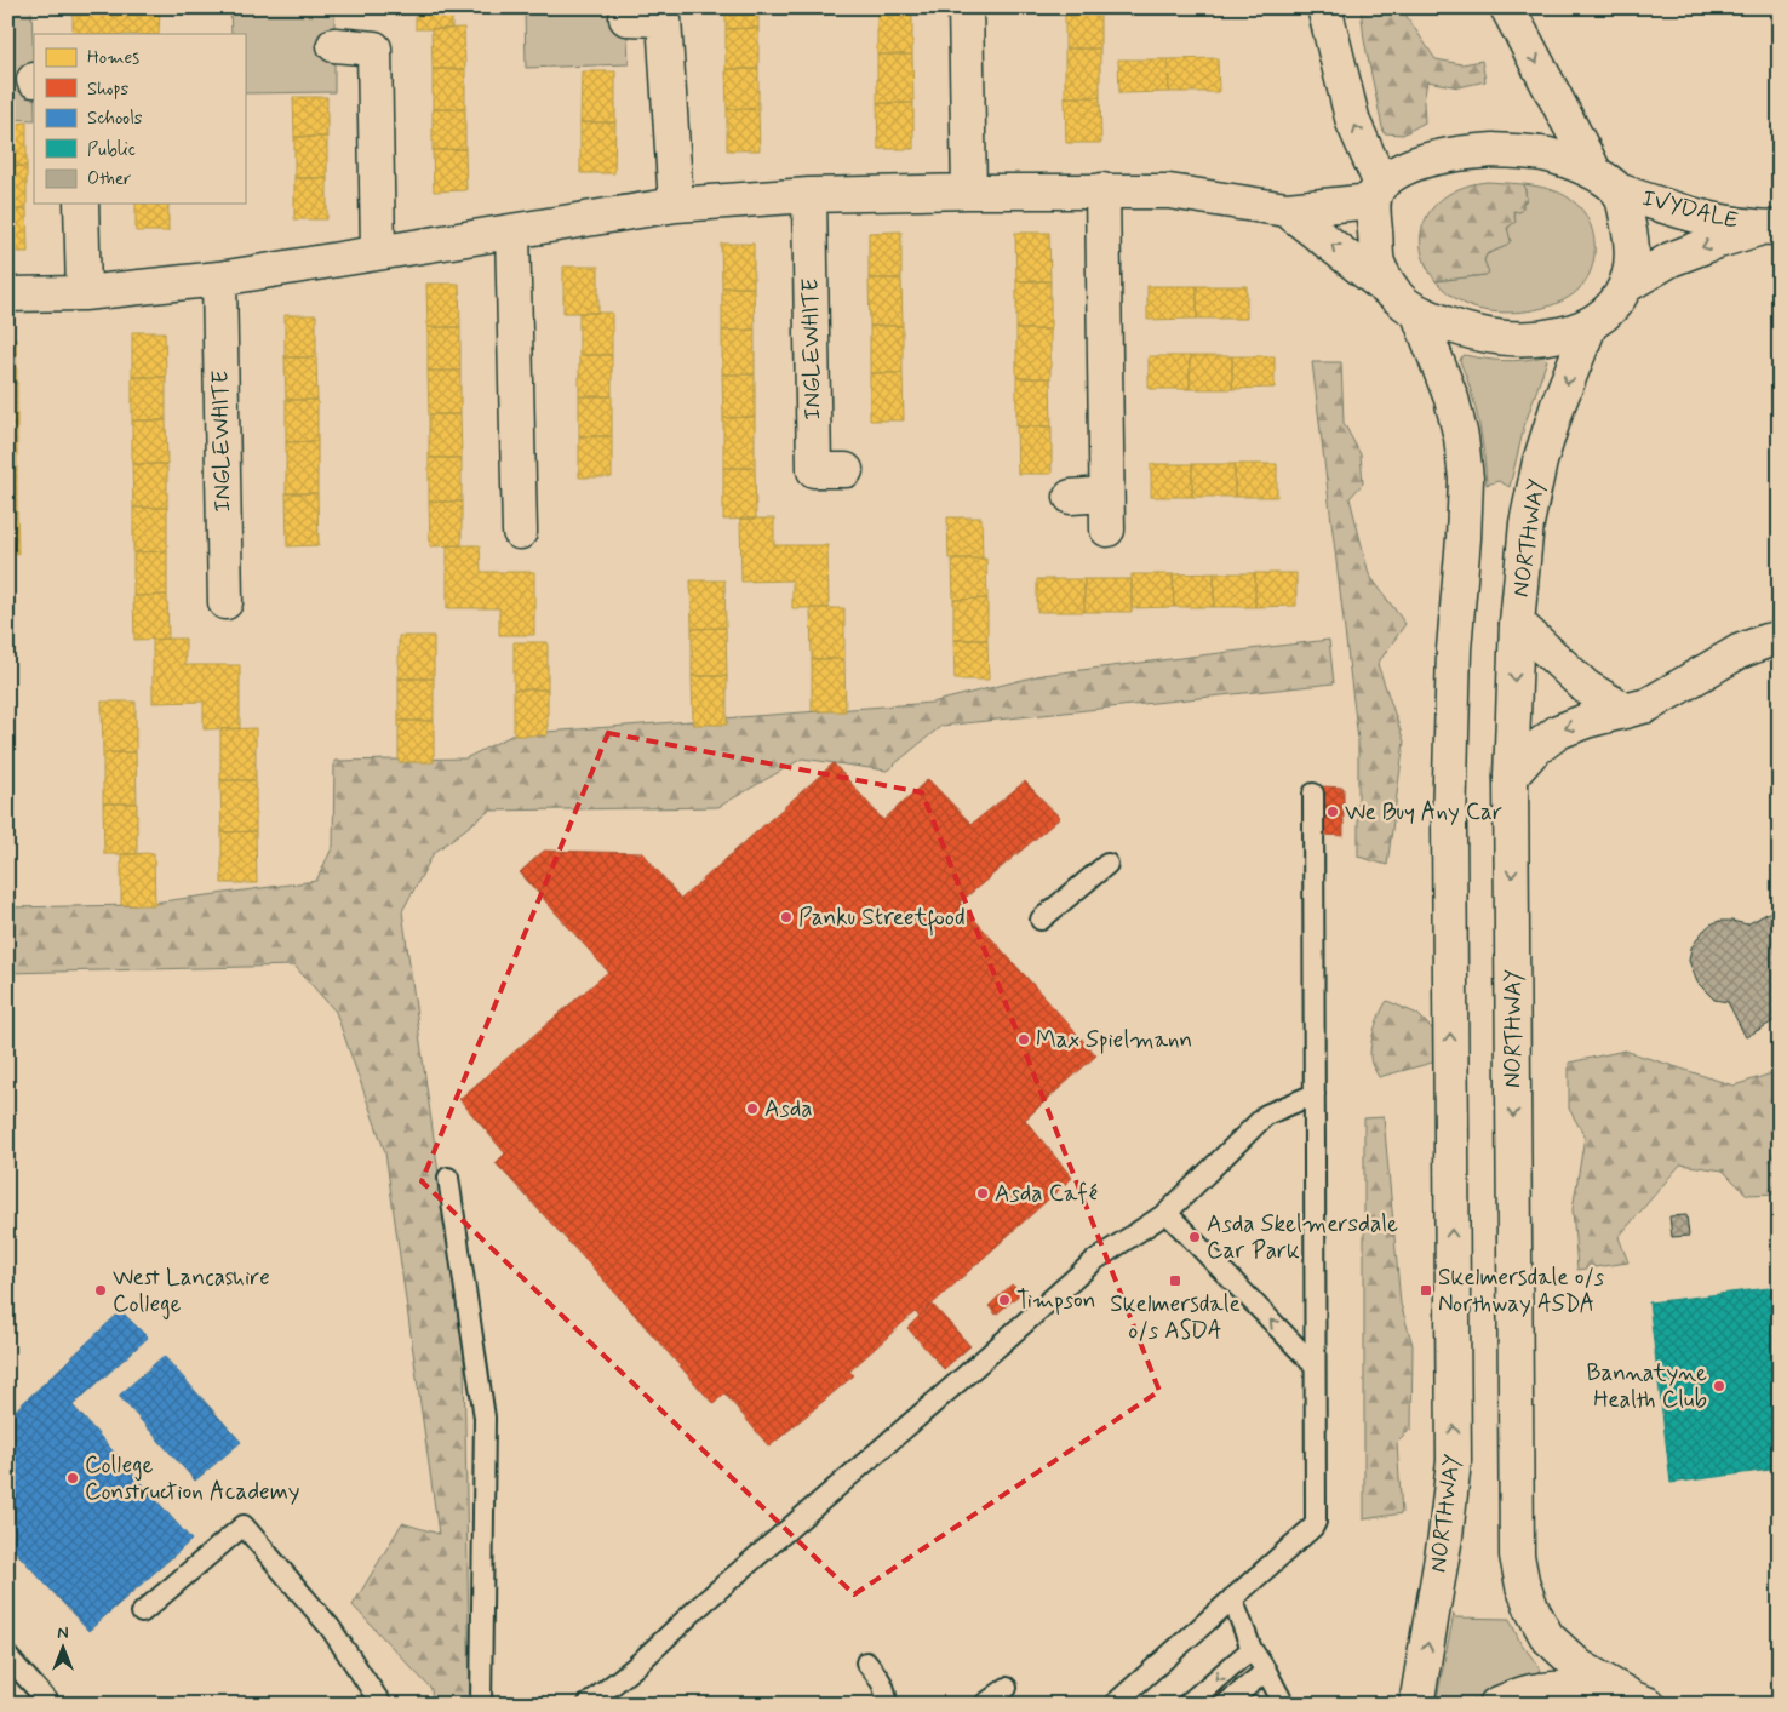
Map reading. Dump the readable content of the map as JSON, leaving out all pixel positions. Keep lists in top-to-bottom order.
{
  "streets": {
    "street": ["IVYDALE", "INGLEWHITE", "NORTHWAY"]
  },
  "crossings": [
    ["IVYDALE", "NORTHWAY"]
  ],
  "places": {
    "other": [
      "We Buy Any Car",
      "Panku Streetfood",
      "Max Spielmann",
      "Asda",
      "Asda Café",
      "Asda Skelmersdale Car Park",
      "West Lancashire College",
      "Timpson",
      "Bannatyne Health Club",
      "College Construction Academy"
    ],
    "transit": ["Skelmersdale o/s ASDA", "Skelmersdale o/s Northway ASDA"]
  },
  "legend": [
    "Homes",
    "Shops",
    "Schools",
    "Public",
    "Other"
  ],
  "north": "top"
}
